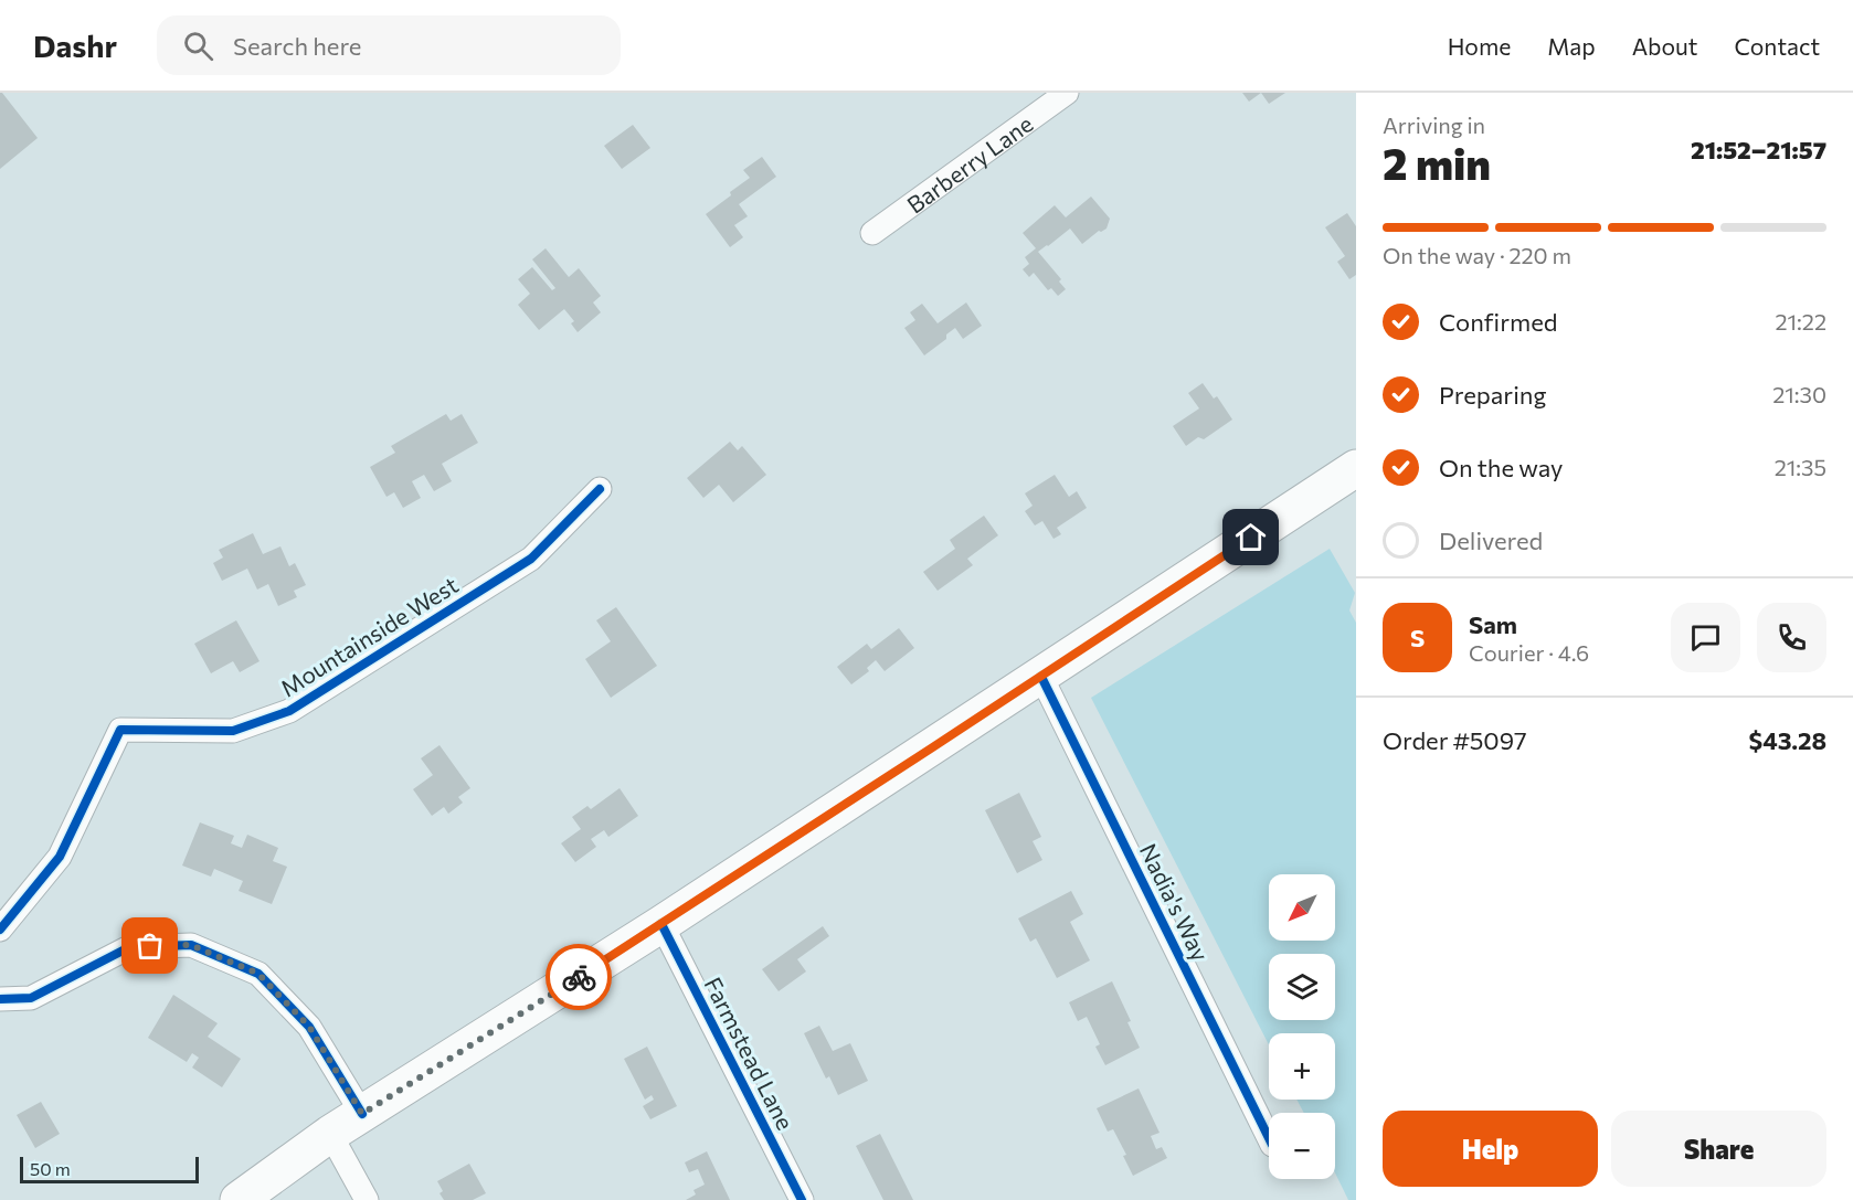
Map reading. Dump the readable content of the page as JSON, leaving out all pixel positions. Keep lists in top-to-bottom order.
{
  "streets": {
    "street": [
      "Barberry Lane",
      "Mountainside West",
      "Nadia's Way",
      "Farmstead Lane"
    ]
  },
  "scale_bar": "50 m",
  "north": "bottom left",
  "page": {
    "header": "Dashr",
    "search": "Search here",
    "nav": [
      "Home",
      "Map",
      "About",
      "Contact"
    ],
    "heading": ["2 min", "Arriving in", "21:52–21:57"],
    "panel": [
      "Sam",
      "Courier · 4.6",
      "Order #5097",
      "$43.28"
    ],
    "bar": "On the way · 220 m",
    "list": [
      ["Confirmed", "21:22"],
      ["Preparing", "21:30"],
      ["On the way", "21:35"],
      "Delivered"
    ],
    "round": "S",
    "map_buttons": ["+", "−"],
    "buttons": ["Help", "Share"],
    "scale": "50 m"
  }
}
